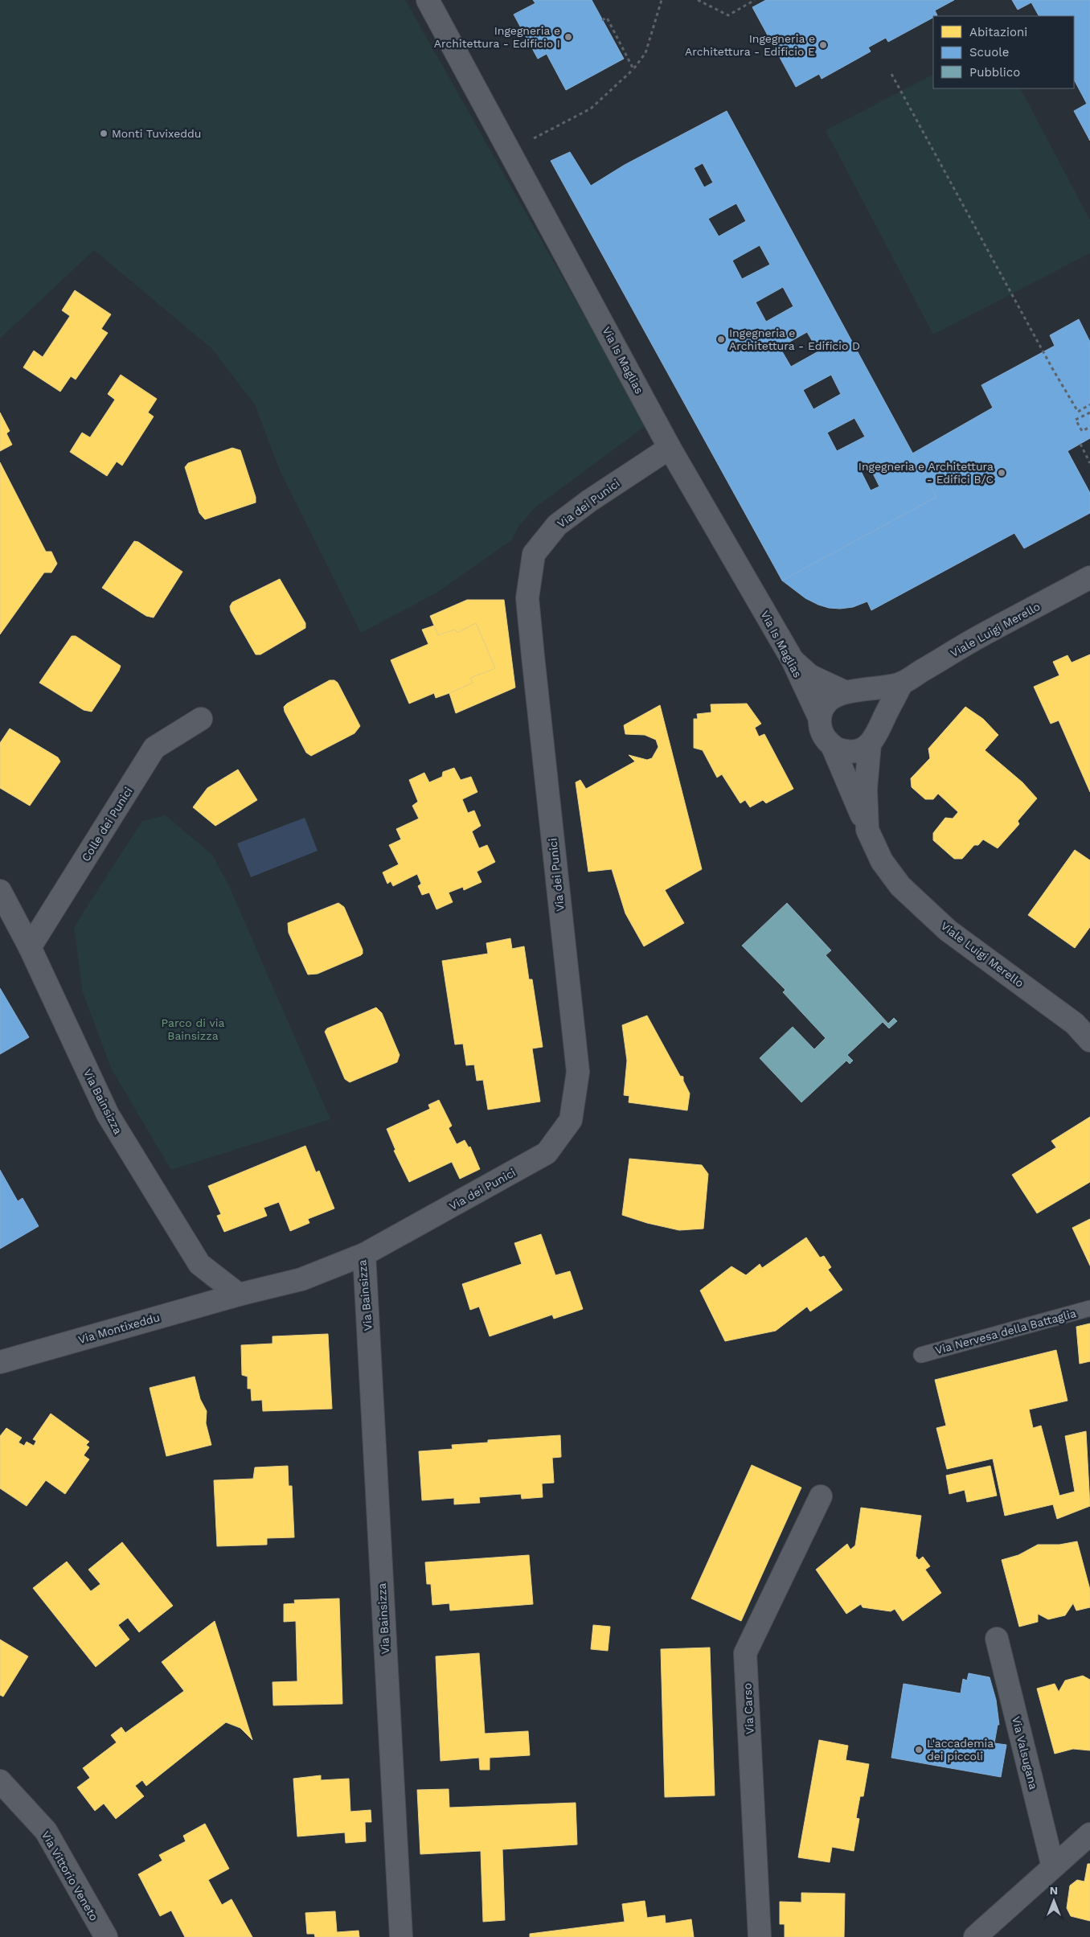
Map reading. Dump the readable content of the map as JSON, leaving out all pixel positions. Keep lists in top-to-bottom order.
{
  "streets": {
    "street": [
      "Via Is Maglias",
      "Via dei Punici",
      "Viale Luigi Merello",
      "Colle dei Punici",
      "Via Bainsizza",
      "Via Montixeddu",
      "Via Carso",
      "Via Valsugana",
      "Via Vittorio Veneto"
    ],
    "lane": ["Via Nervesa della Battaglia"]
  },
  "crossings": [
    ["Via Is Maglias", "Via dei Punici"],
    ["Via Is Maglias", "Viale Luigi Merello"],
    ["Via dei Punici", "Via Bainsizza"],
    ["Colle dei Punici", "Via Bainsizza"],
    ["Via Bainsizza", "Via Montixeddu"]
  ],
  "parks": ["Parco di via Bainsizza"],
  "places": [
    "Ingegneria e Architettura - Edificio I",
    "Ingegneria e Architettura - Edificio E",
    "Monti Tuvixeddu",
    "Ingegneria e Architettura - Edificio D",
    "Ingegneria e Architettura - Edifici B/C",
    "L'accademia dei piccoli"
  ],
  "legend": ["Abitazioni", "Scuole", "Pubblico"],
  "north": "top"
}
